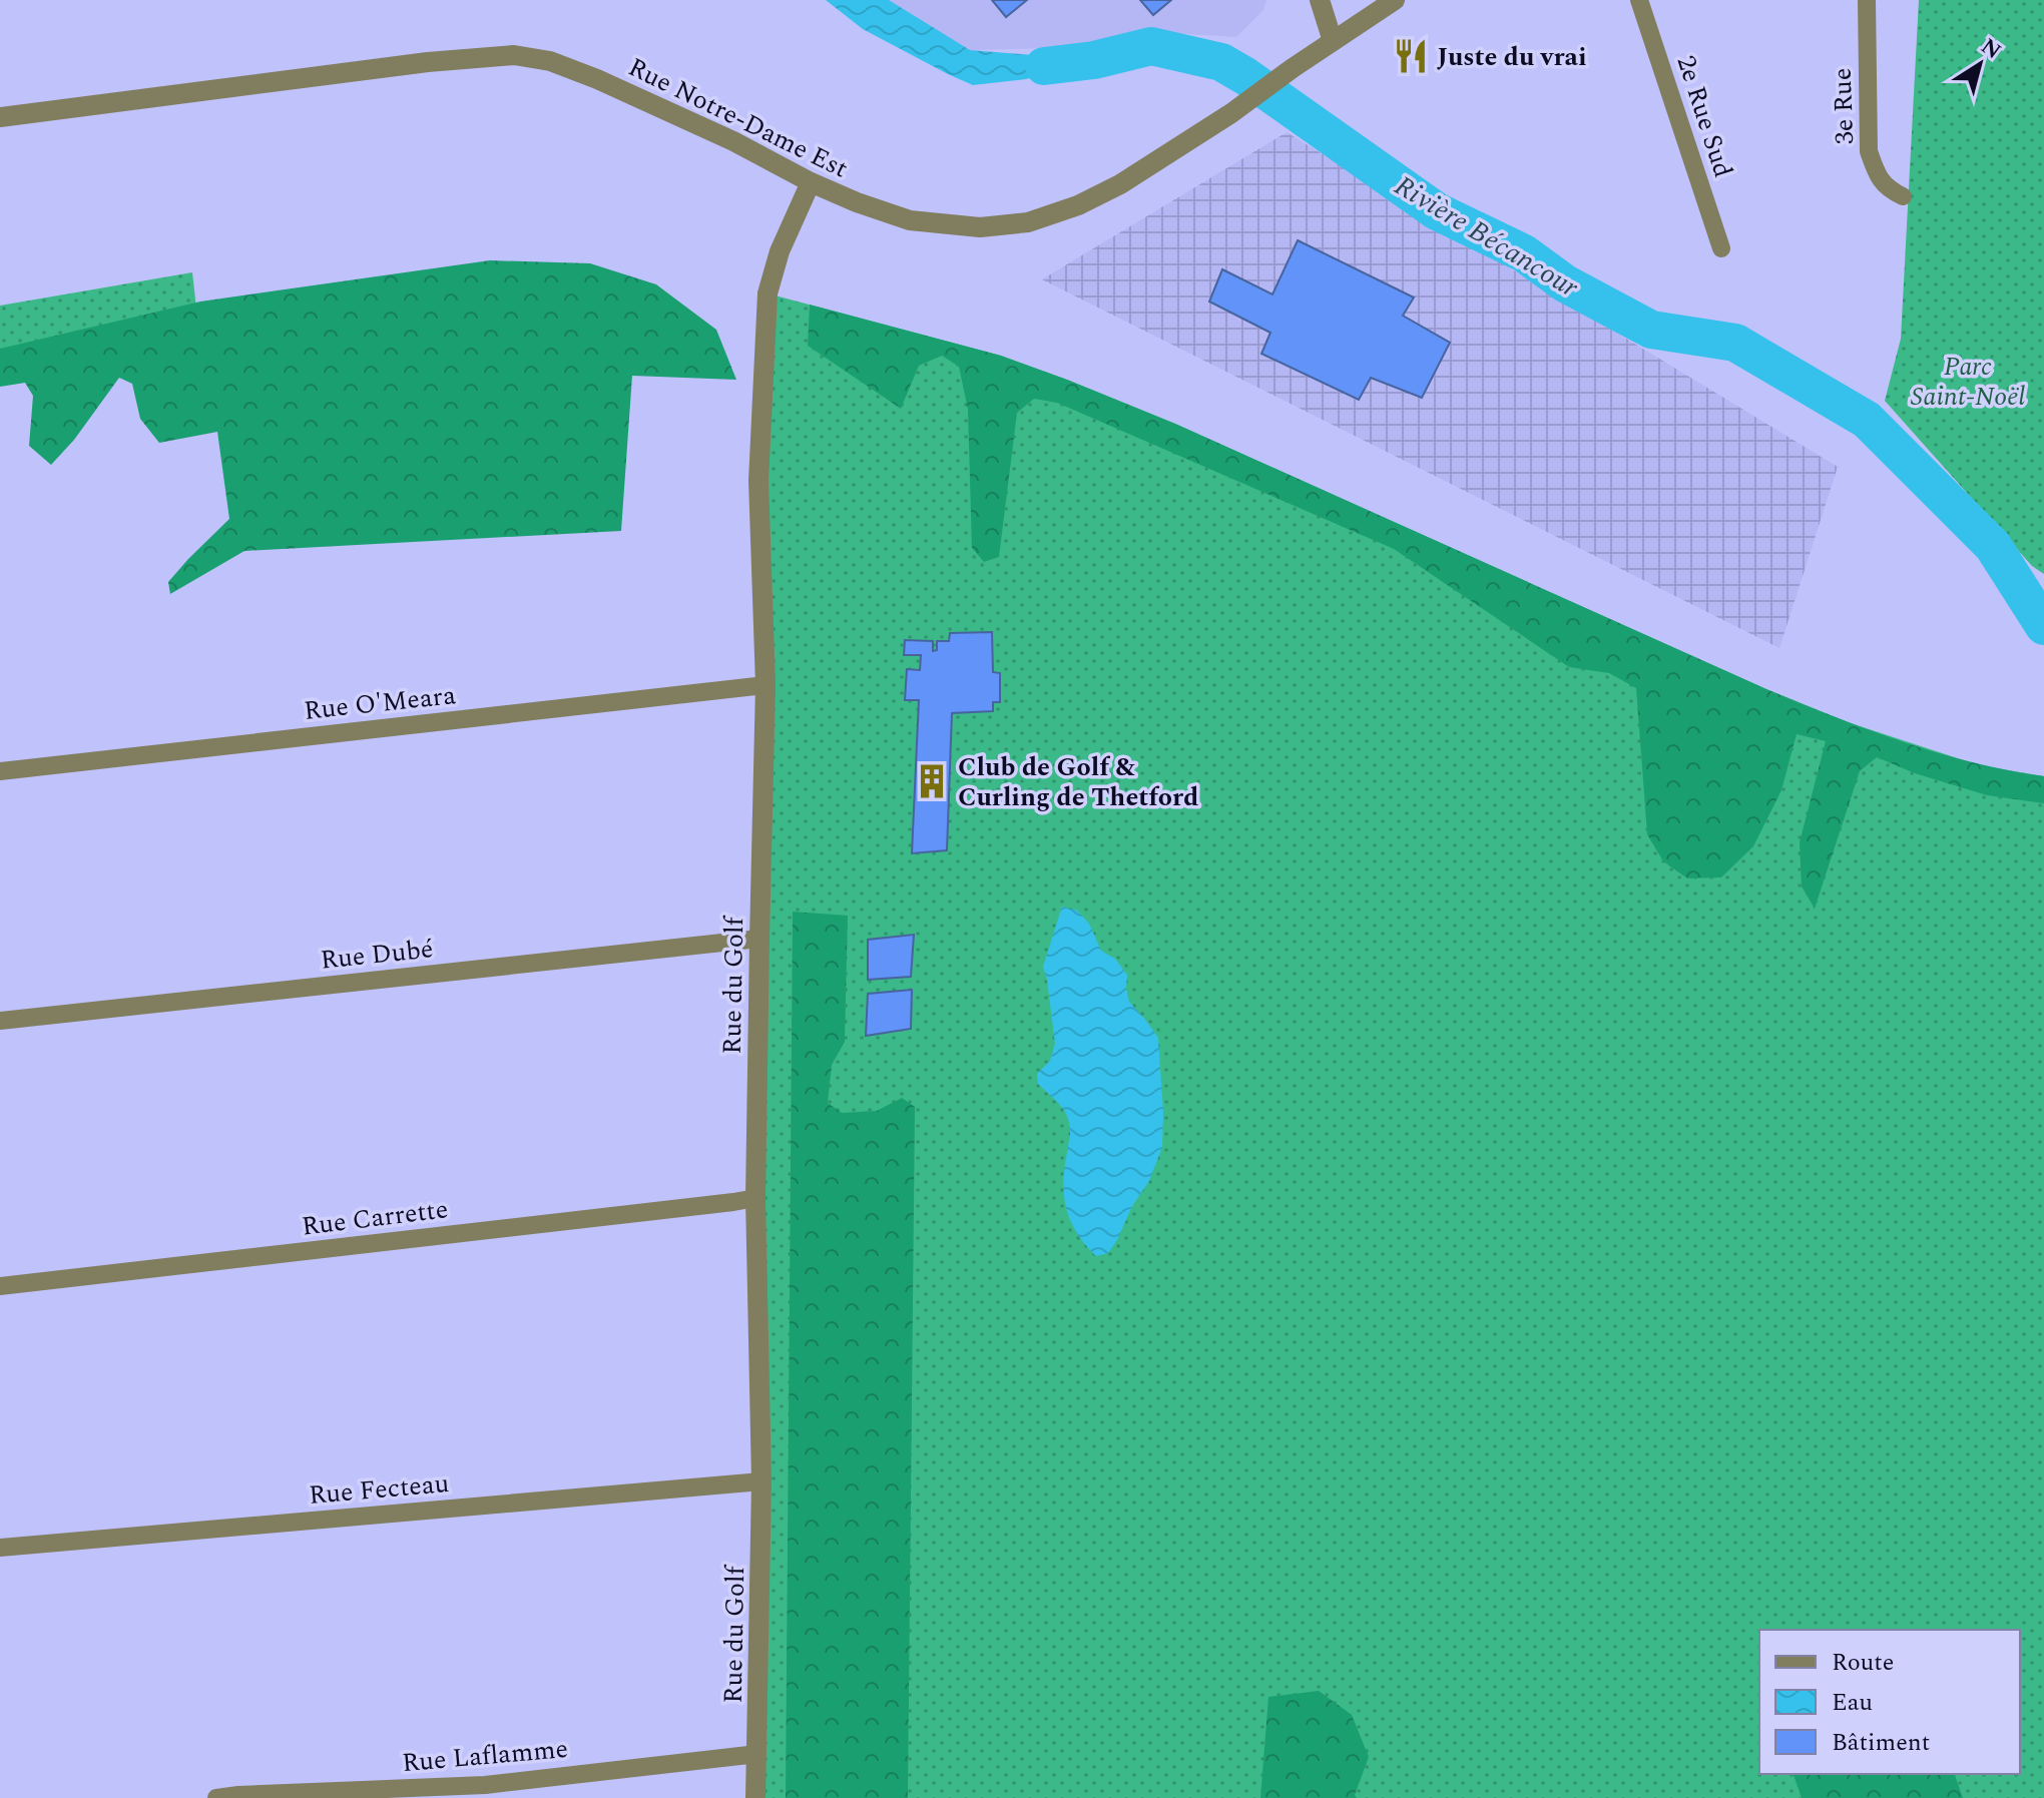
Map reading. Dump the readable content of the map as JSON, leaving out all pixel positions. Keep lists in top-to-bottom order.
{
  "streets": {
    "street": [
      "3e Rue",
      "2e Rue Sud",
      "Rue Notre-Dame Est",
      "Rue O'Meara",
      "Rue Dubé",
      "Rue du Golf",
      "Rue Carrette",
      "Rue Fecteau",
      "Rue Laflamme"
    ]
  },
  "crossings": [
    ["Rue Notre-Dame Est", "Rue du Golf"],
    ["Rue O'Meara", "Rue du Golf"],
    ["Rue Dubé", "Rue du Golf"],
    ["Rue du Golf", "Rue Carrette"],
    ["Rue du Golf", "Rue Fecteau"],
    ["Rue du Golf", "Rue Laflamme"]
  ],
  "water": ["Rivière Bécancour"],
  "parks": ["Parc Saint-Noël"],
  "places": {
    "restaurant": ["Juste du vrai"],
    "building": ["Club de Golf & Curling de Thetford"]
  },
  "legend": ["Route", "Eau", "Bâtiment"],
  "north": "top right"
}
